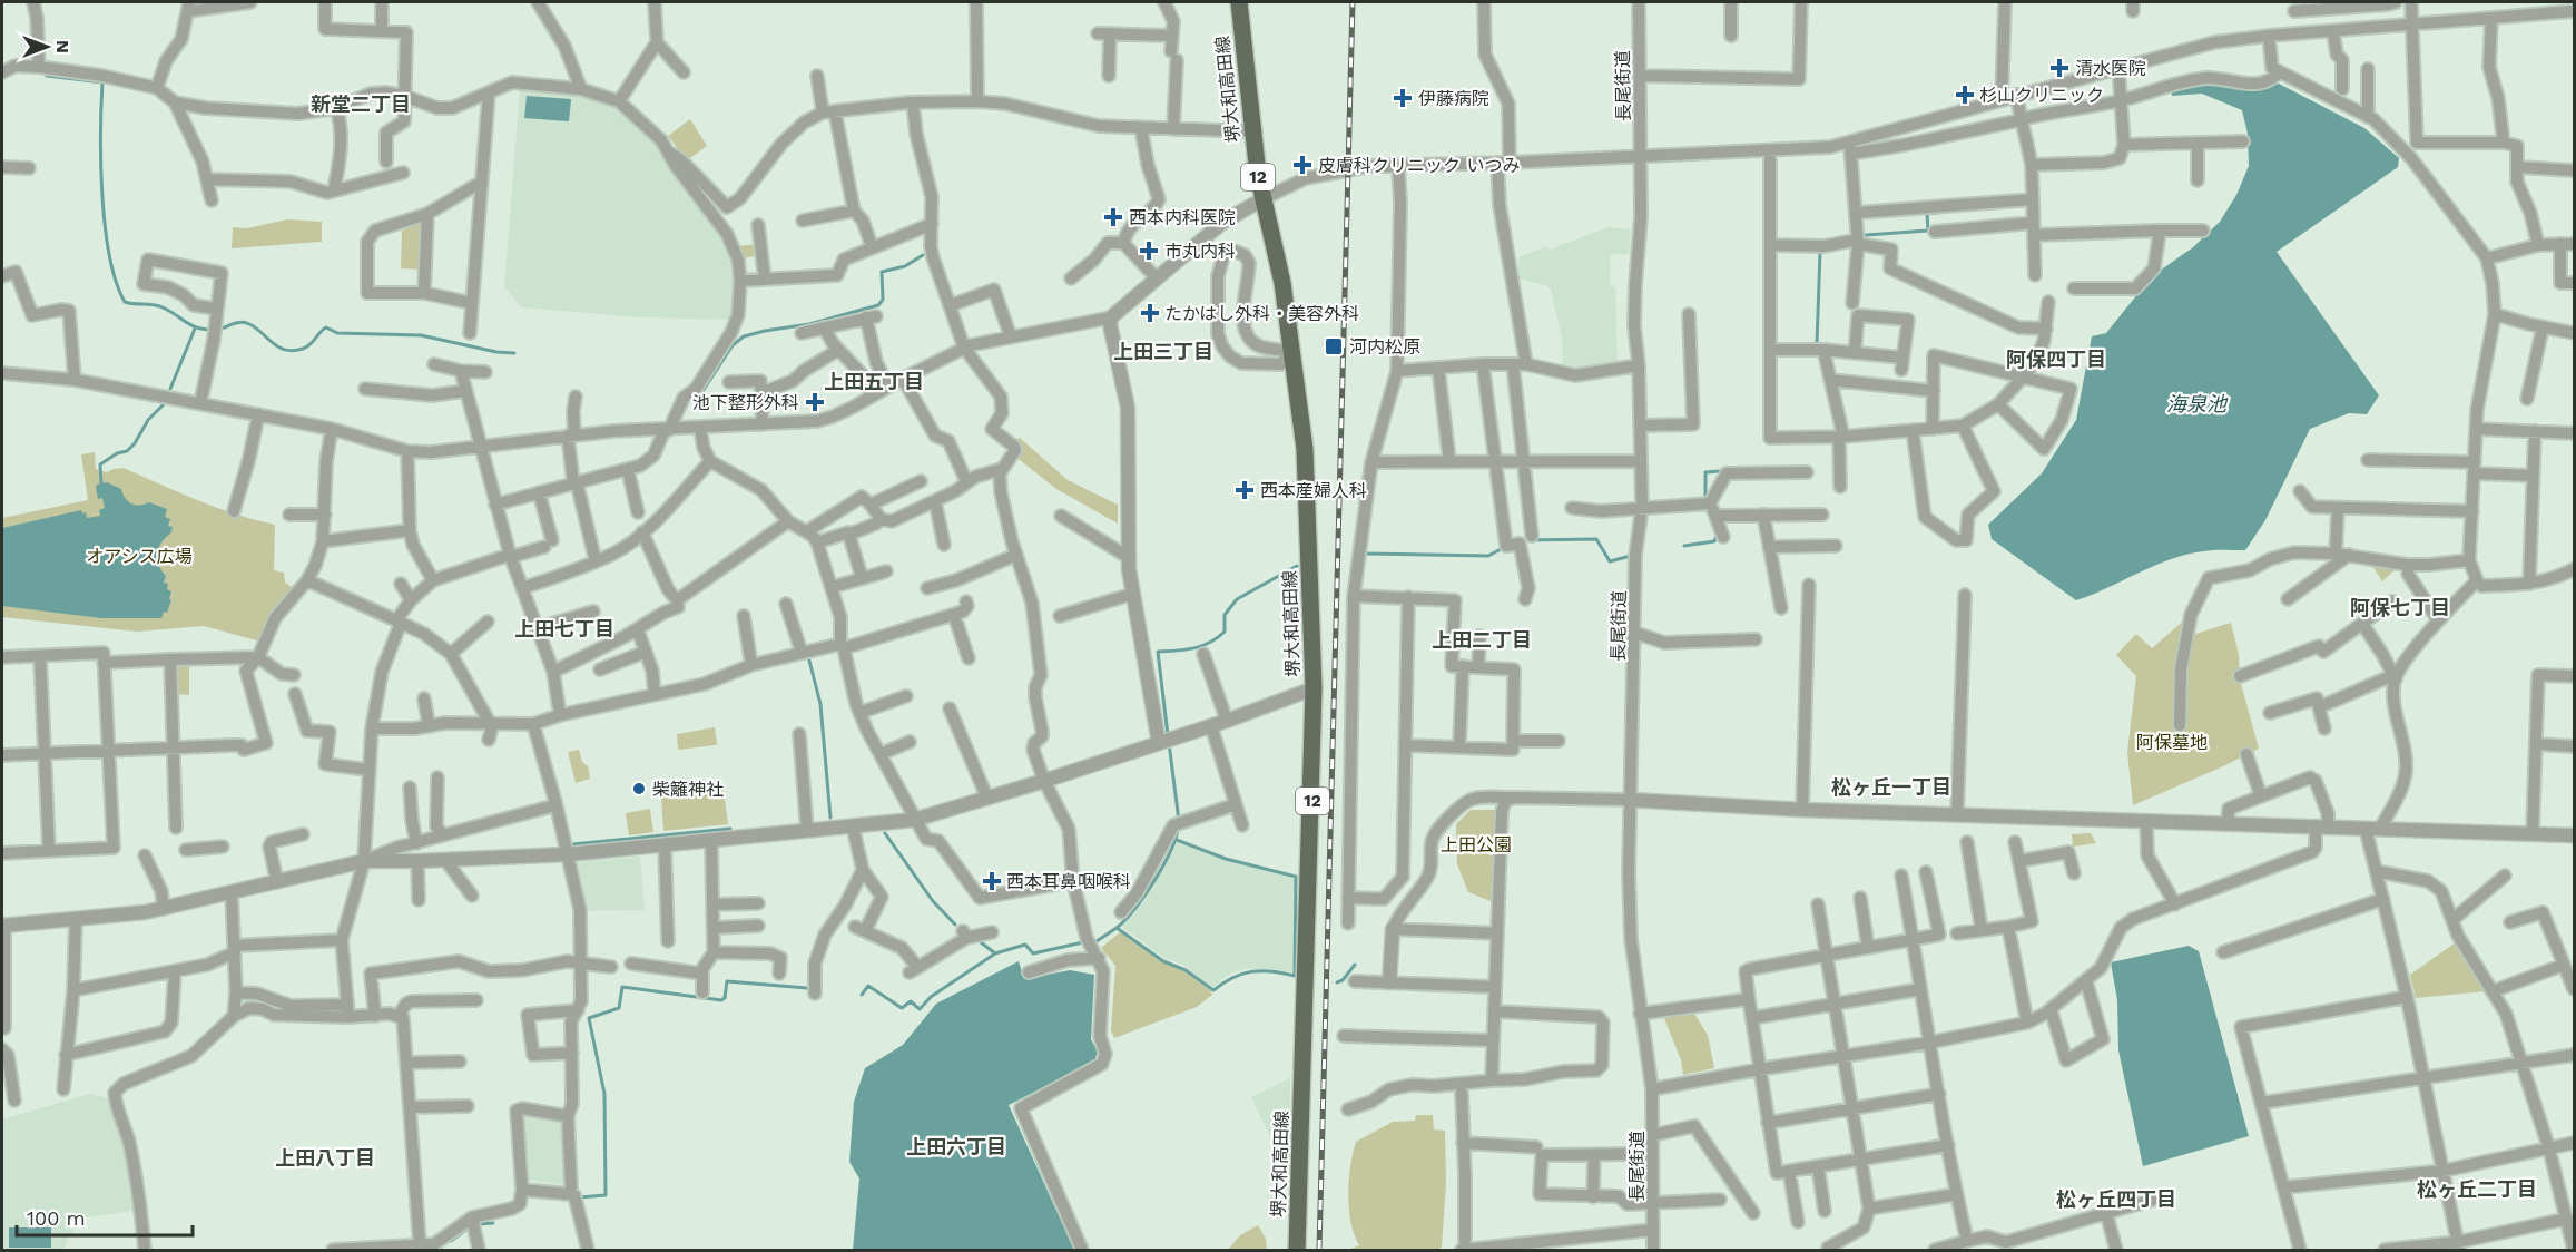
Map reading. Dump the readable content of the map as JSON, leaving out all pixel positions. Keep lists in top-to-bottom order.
{
  "streets": {
    "main road": ["堺大和高田線", "12"],
    "street": ["長尾街道"]
  },
  "districts": [
    "新堂二丁目",
    "上田三丁目",
    "阿保四丁目",
    "上田五丁目",
    "阿保七丁目",
    "上田七丁目",
    "上田二丁目",
    "松ヶ丘一丁目",
    "上田六丁目",
    "上田八丁目",
    "松ヶ丘二丁目",
    "松ヶ丘四丁目"
  ],
  "water": ["海泉池"],
  "parks": ["オアシス広場", "阿保墓地", "上田公園"],
  "places": {
    "health": [
      "清水医院",
      "杉山クリニック",
      "伊藤病院",
      "皮膚科クリニック いつみ",
      "西本内科医院",
      "市丸内科",
      "たかはし外科・美容外科",
      "池下整形外科",
      "西本産婦人科",
      "西本耳鼻咽喉科"
    ],
    "transit": ["河内松原"],
    "other": ["柴籬神社"]
  },
  "scale_bar": "100 m",
  "north": "right"
}
